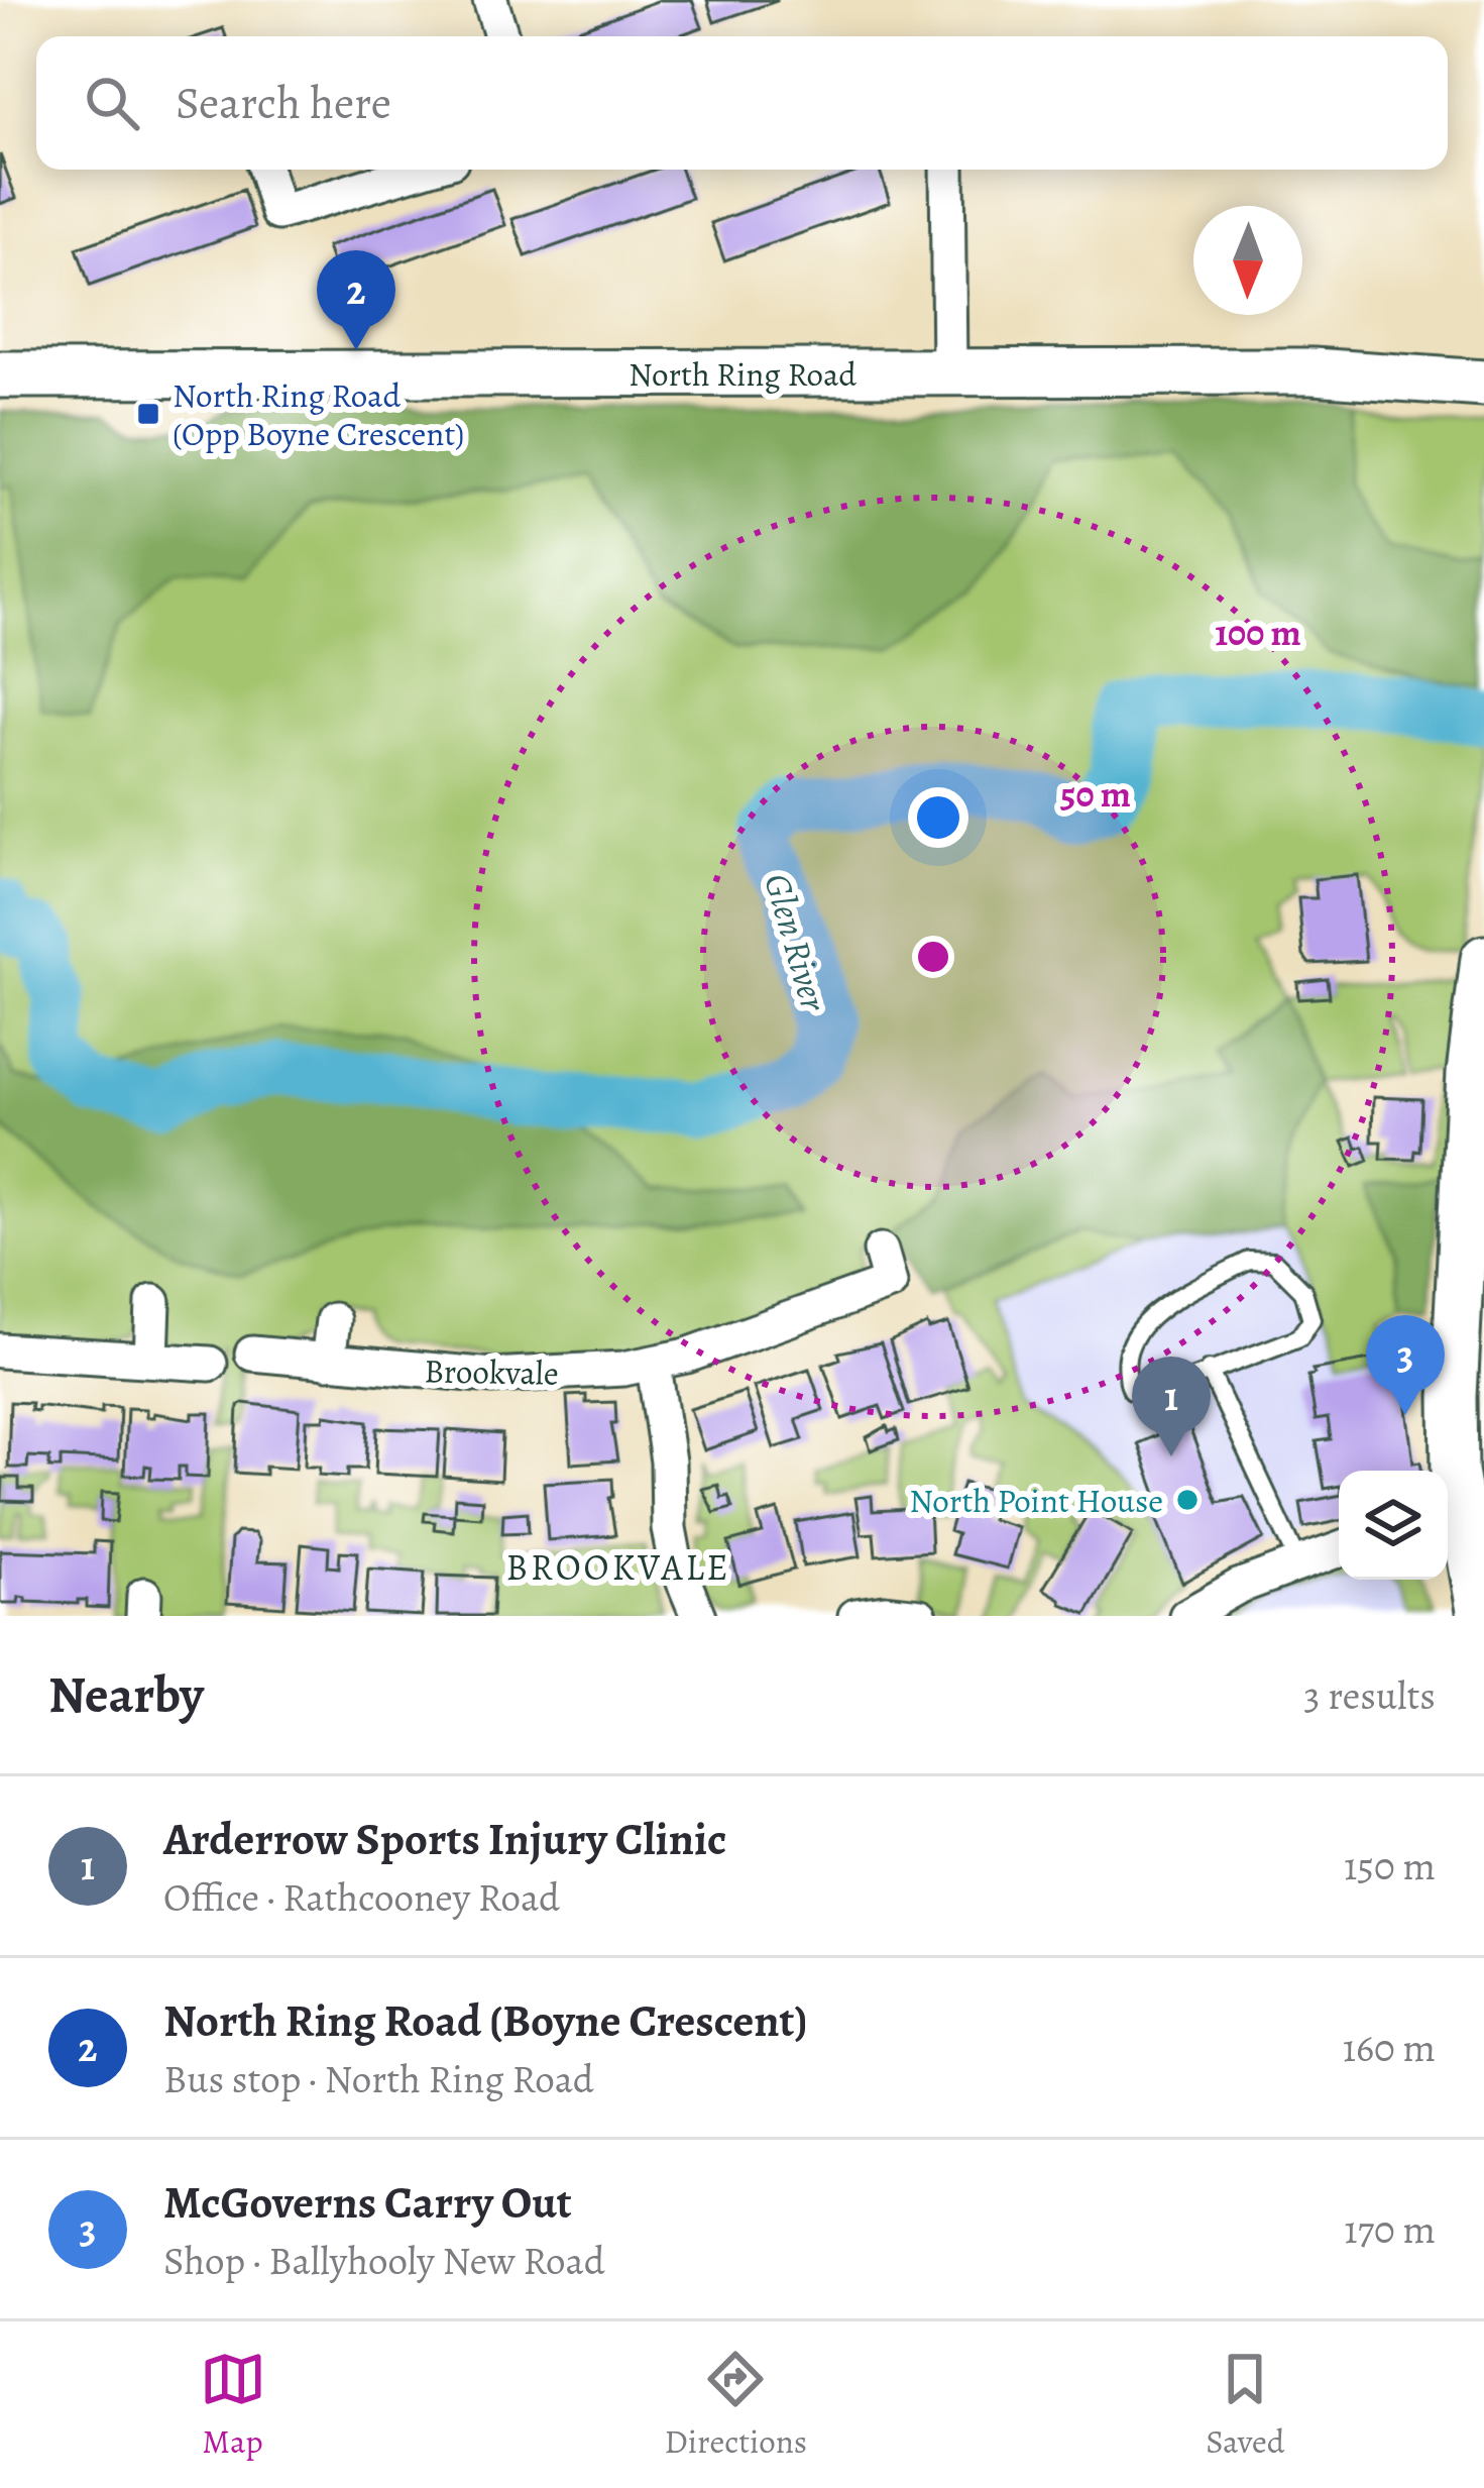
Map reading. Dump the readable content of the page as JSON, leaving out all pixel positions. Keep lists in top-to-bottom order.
{
  "streets": {
    "main road": ["North Ring Road"],
    "street": ["Brookvale"]
  },
  "districts": ["BROOKVALE"],
  "water": ["Glen River"],
  "places": {
    "transit": ["North Ring Road (Opp Boyne Crescent)"],
    "other": ["North Point House"]
  },
  "north": "bottom",
  "page": {
    "search": "Search here",
    "pins": ["2", "3", "1"],
    "heading": ["Nearby", "3 results"],
    "list": [
      {
        "mark": "1",
        "name": "Arderrow Sports Injury Clinic",
        "note": "Office · Rathcooney Road",
        "value": "150 m"
      },
      {
        "mark": "2",
        "name": "North Ring Road (Boyne Crescent)",
        "note": "Bus stop · North Ring Road",
        "value": "160 m"
      },
      {
        "mark": "3",
        "name": "McGoverns Carry Out",
        "note": "Shop · Ballyhooly New Road",
        "value": "170 m"
      }
    ],
    "nav": ["Map", "Directions", "Saved"]
  },
  "rings": ["100 m", "50 m"]
}
